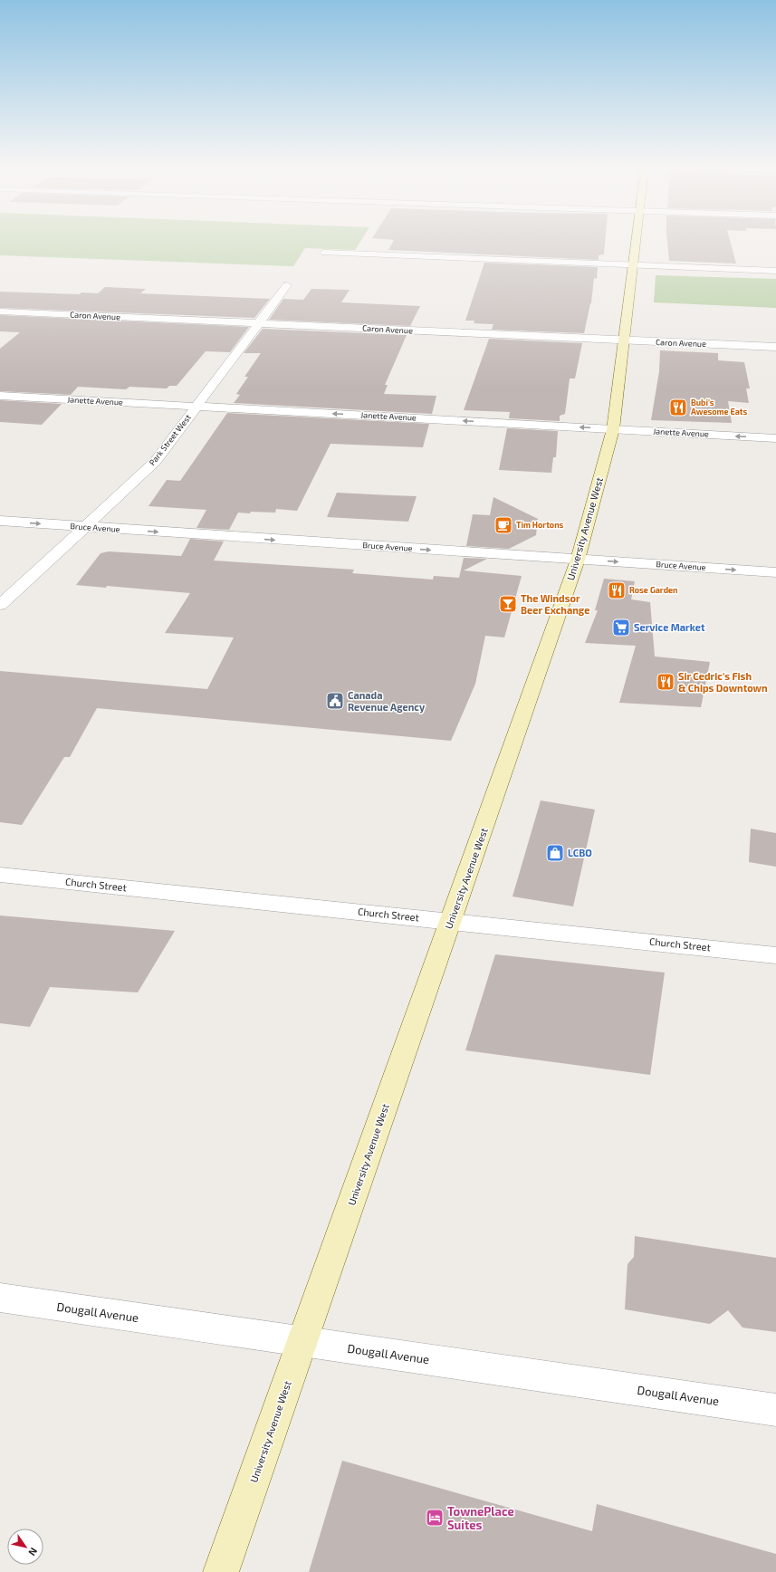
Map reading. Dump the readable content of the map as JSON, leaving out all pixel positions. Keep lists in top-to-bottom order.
{
  "streets": {
    "main road": ["University Avenue West"],
    "street": [
      "Caron Avenue",
      "Janette Avenue",
      "Park Street West",
      "Bruce Avenue",
      "Church Street",
      "Dougall Avenue"
    ]
  },
  "crossings": [
    ["Caron Avenue", "Park Street West"],
    ["Caron Avenue", "University Avenue West"],
    ["Janette Avenue", "Park Street West"],
    ["Janette Avenue", "University Avenue West"],
    ["Park Street West", "Bruce Avenue"],
    ["Bruce Avenue", "University Avenue West"],
    ["University Avenue West", "Church Street"],
    ["University Avenue West", "Dougall Avenue"]
  ],
  "one_way": ["Bruce Avenue"],
  "places": {
    "restaurant": ["Bubi's Awesome Eats", "Rose Garden", "Sir Cedric's Fish & Chips Downtown"],
    "cafe": ["Tim Hortons"],
    "bar": ["The Windsor Beer Exchange"],
    "supermarket": ["Service Market"],
    "public building": ["Canada Revenue Agency"],
    "shop": ["LCBO"],
    "hotel": ["TownePlace Suites"]
  },
  "north": "bottom right"
}
